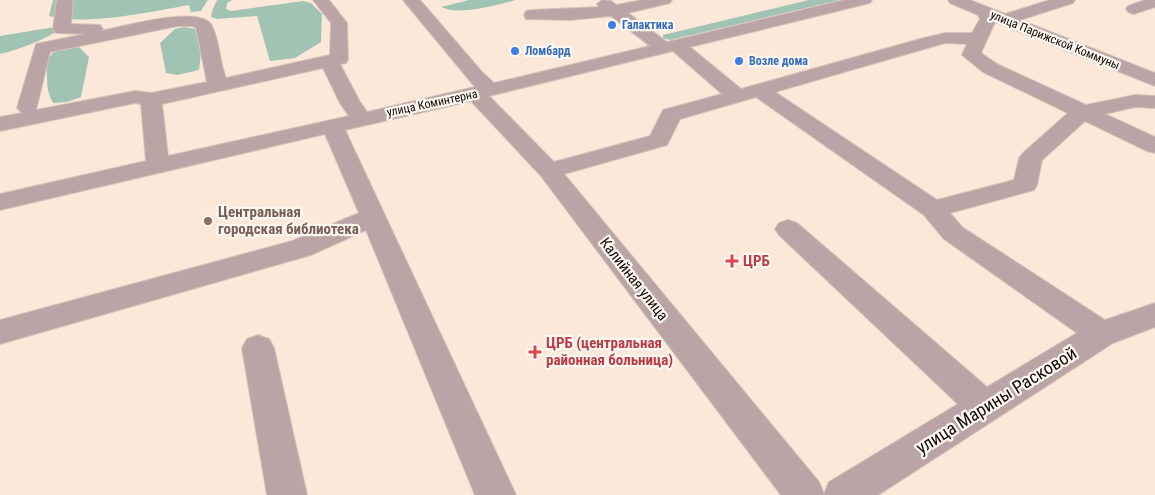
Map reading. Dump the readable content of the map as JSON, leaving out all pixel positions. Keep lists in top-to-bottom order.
{
  "streets": {
    "street": [
      "улица Парижской Коммуны",
      "улица Коминтерна",
      "Калийная улица",
      "улица Марины Расковой"
    ]
  },
  "crossings": [
    ["улица Коминтерна", "Калийная улица"]
  ],
  "places": {
    "other": [
      "Галактика",
      "Ломбард",
      "Возле дома",
      "Центральная городская библиотека"
    ],
    "health": ["ЦРБ", "ЦРБ (центральная районная больница)"]
  }
}
